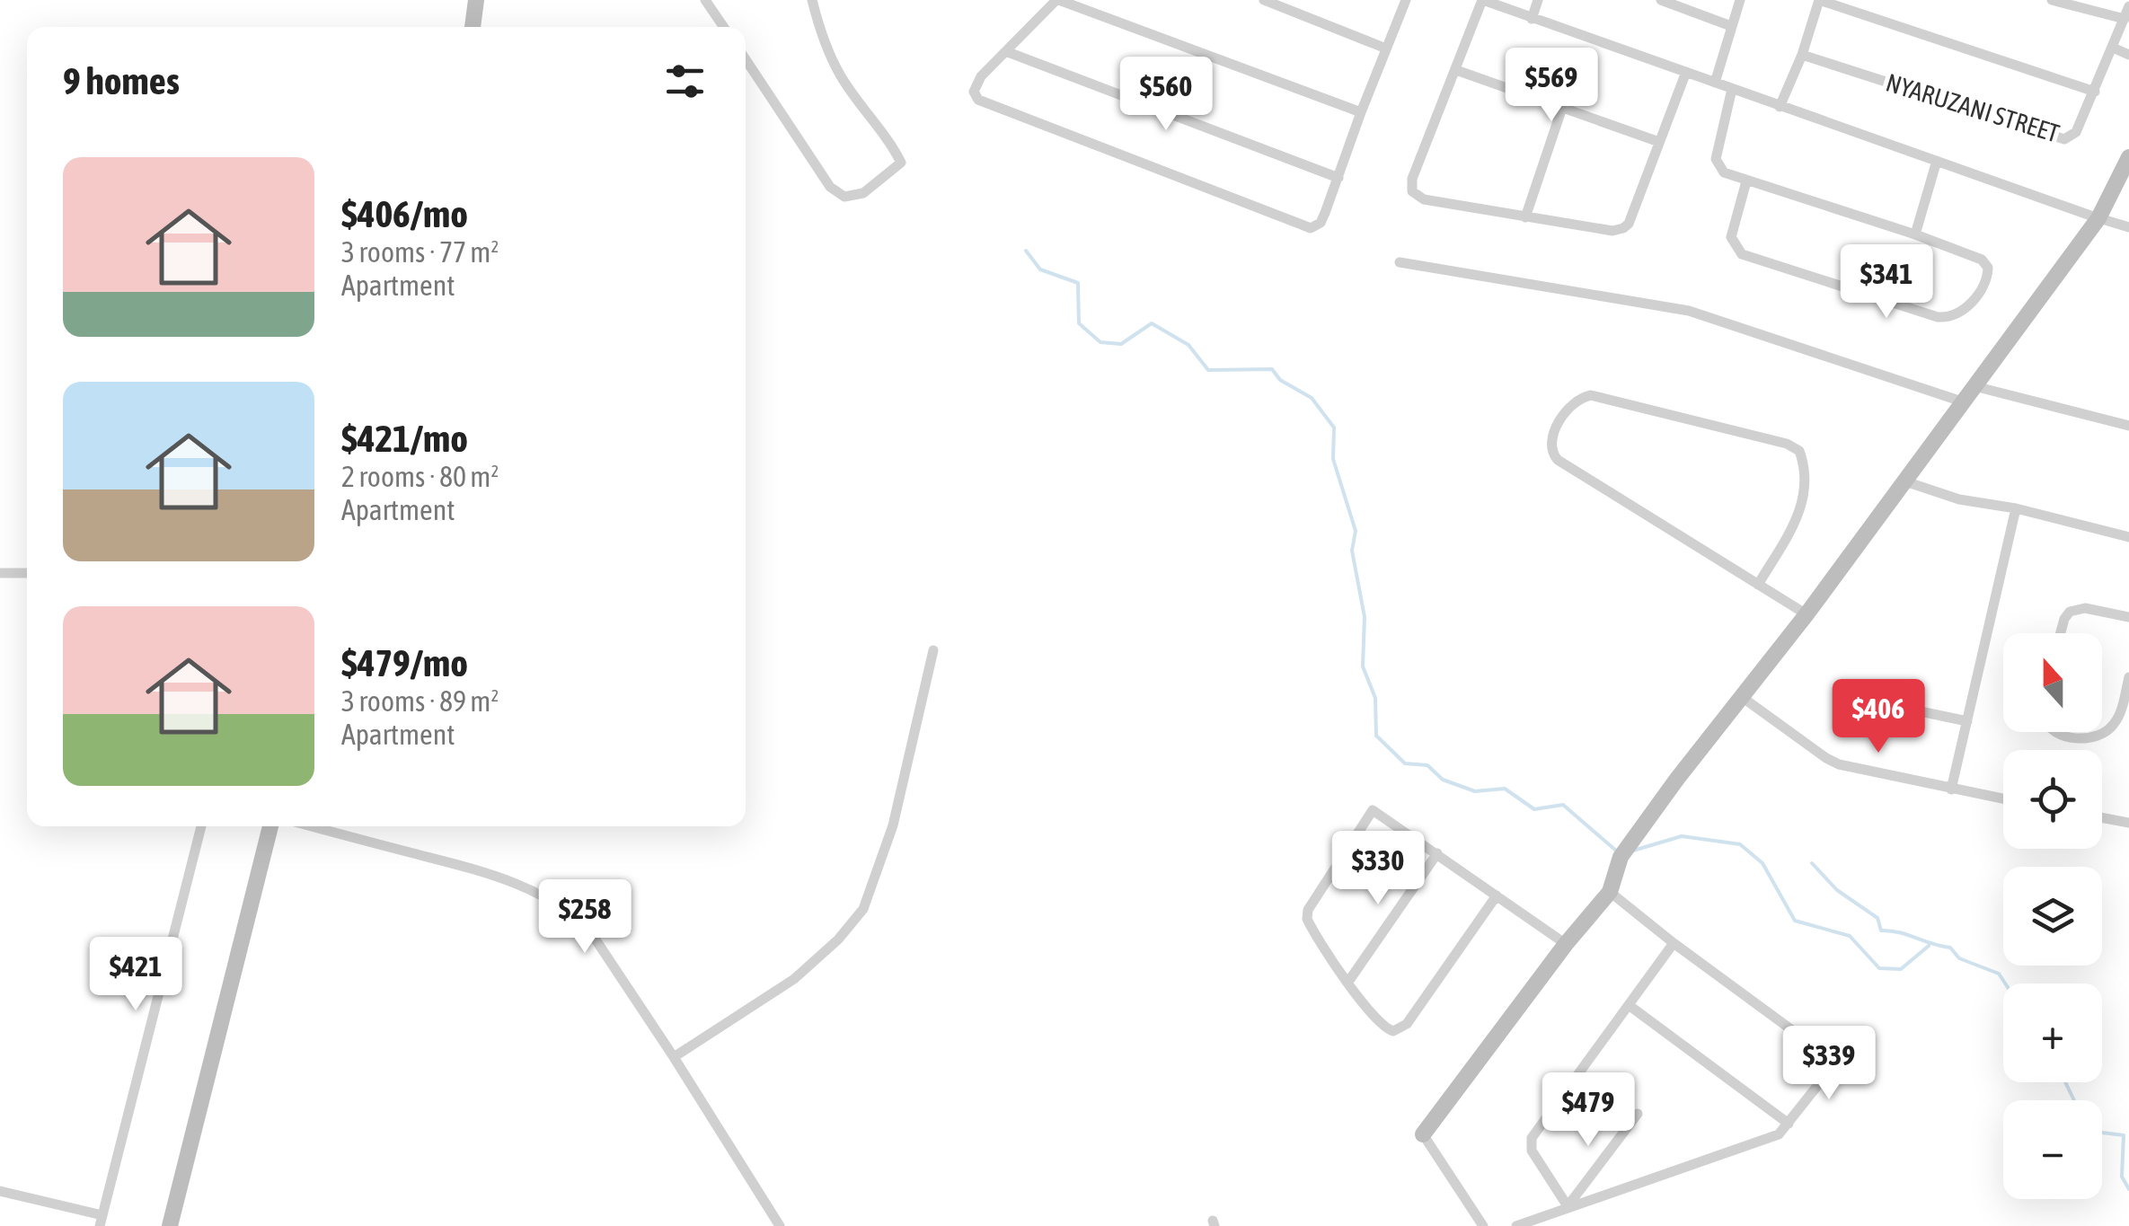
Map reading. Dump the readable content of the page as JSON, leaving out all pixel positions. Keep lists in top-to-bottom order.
{
  "streets": {
    "street": ["NYARUZANI STREET"]
  },
  "north": "top",
  "page": {
    "heading": "9 homes",
    "price": [
      "$569",
      "$560",
      "$341",
      "$406",
      "$330",
      "$258",
      "$421",
      "$339",
      "$479"
    ],
    "list": [
      {
        "name": "$406/mo",
        "note": "3 rooms · 77 m² · Apartment"
      },
      {
        "name": "$421/mo",
        "note": "2 rooms · 80 m² · Apartment"
      },
      {
        "name": "$479/mo",
        "note": "3 rooms · 89 m² · Apartment"
      }
    ],
    "map_buttons": ["+", "−"]
  }
}
